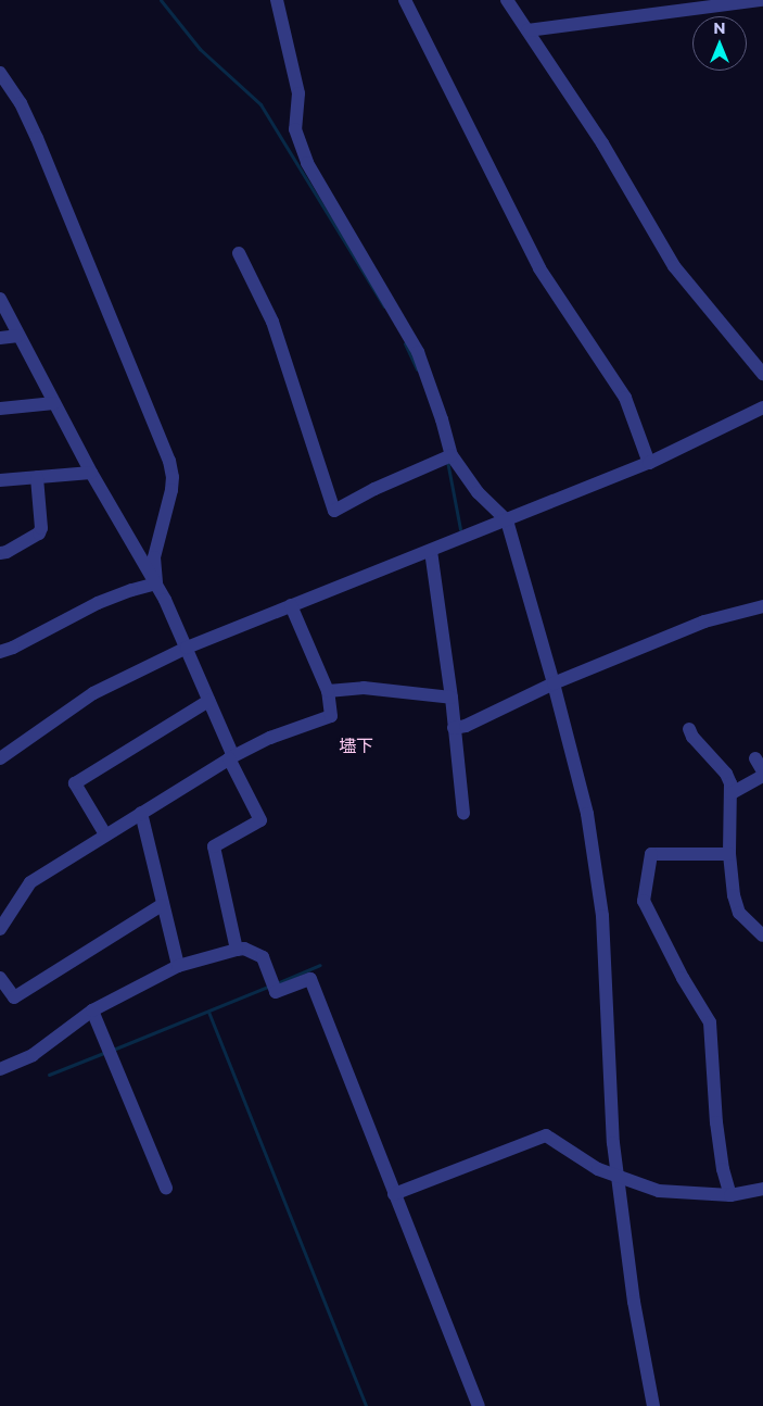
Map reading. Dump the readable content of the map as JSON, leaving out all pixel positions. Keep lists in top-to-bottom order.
{
  "districts": ["壗下"],
  "north": "top"
}
